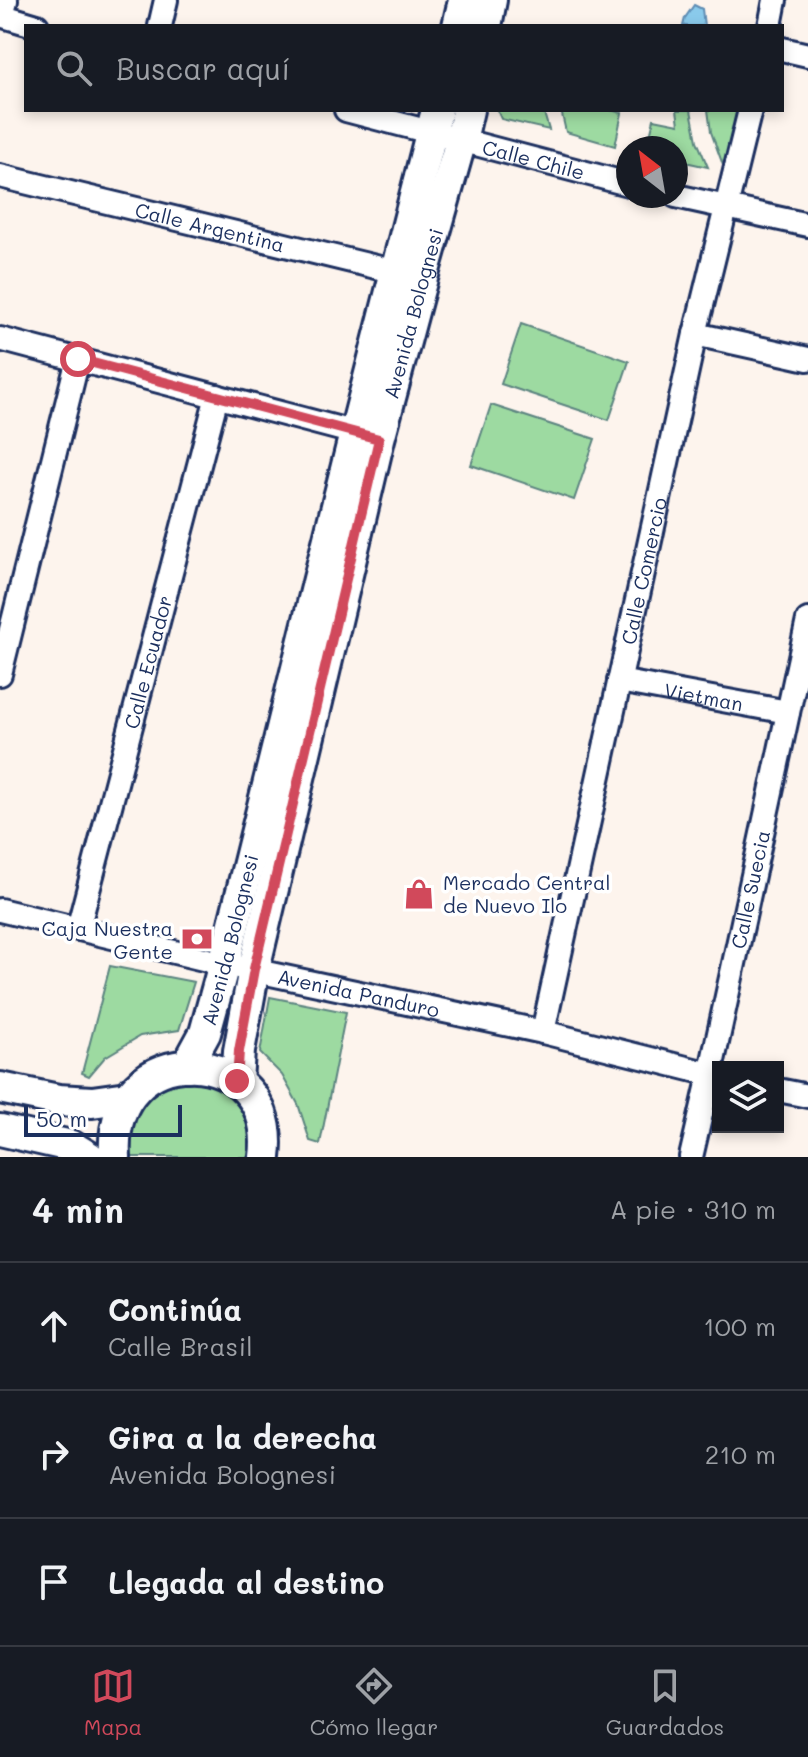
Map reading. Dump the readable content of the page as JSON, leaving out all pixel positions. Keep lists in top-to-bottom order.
{
  "streets": {
    "street": [
      "Calle Chile",
      "Calle Argentina",
      "Avenida Bolognesi",
      "Calle Comercio",
      "Calle Ecuador",
      "Vietman",
      "Calle Suecia",
      "Avenida Panduro"
    ]
  },
  "crossings": [
    ["Calle Chile", "Avenida Bolognesi"],
    ["Calle Argentina", "Avenida Bolognesi"],
    ["Avenida Bolognesi", "Avenida Panduro"],
    ["Calle Comercio", "Vietman"],
    ["Calle Comercio", "Avenida Panduro"],
    ["Calle Ecuador", "Avenida Panduro"],
    ["Vietman", "Calle Suecia"]
  ],
  "places": {
    "shop": ["Mercado Central de Nuevo Ilo"],
    "bank": ["Caja Nuestra Gente"]
  },
  "scale_bar": "50 m",
  "north": "top left",
  "page": {
    "search": "Buscar aquí",
    "scale": "50 m",
    "heading": ["4 min", "A pie · 310 m"],
    "list": [
      ["Continúa", "Calle Brasil", "100 m"],
      ["Gira a la derecha", "Avenida Bolognesi", "210 m"],
      "Llegada al destino"
    ],
    "nav": ["Mapa", "Cómo llegar", "Guardados"]
  }
}
